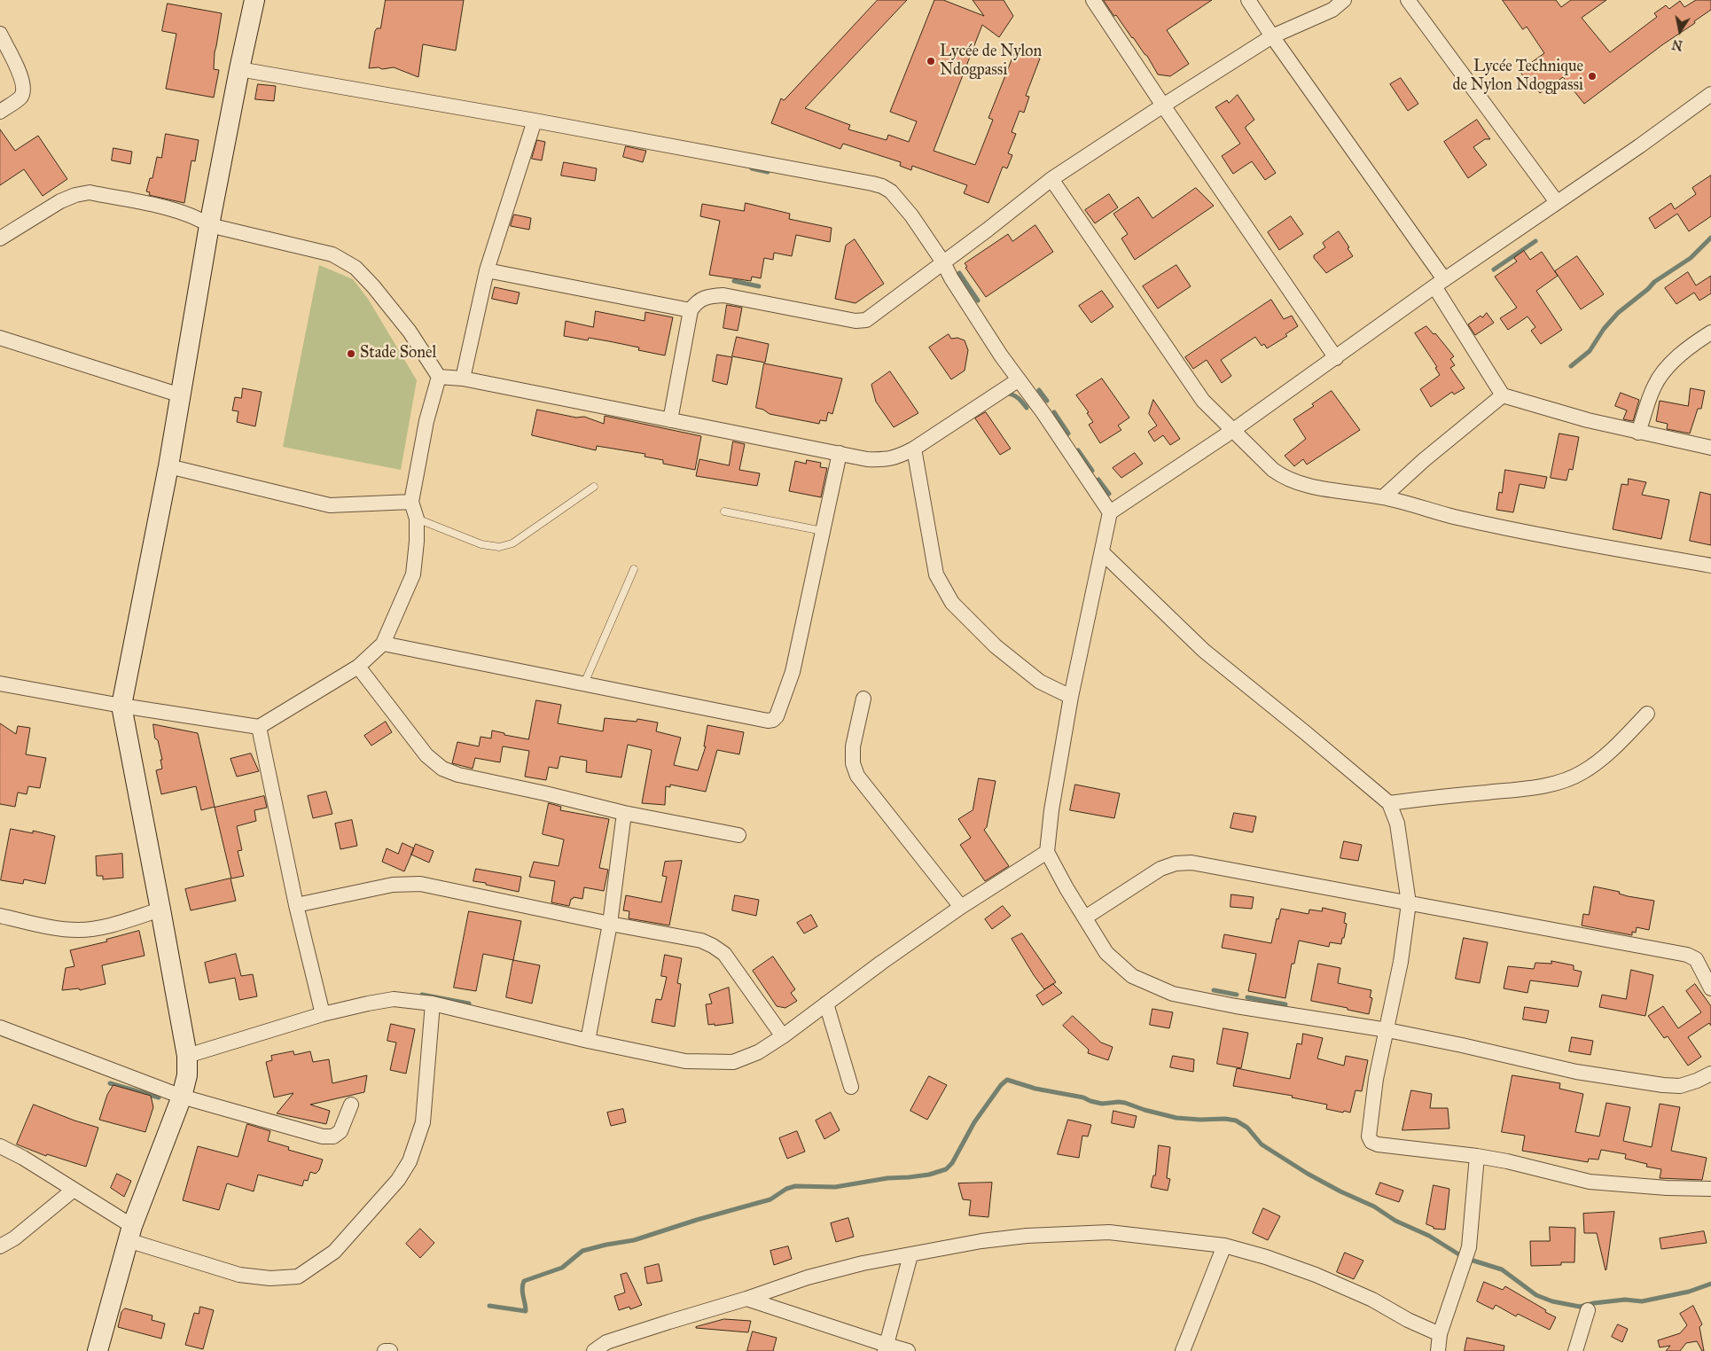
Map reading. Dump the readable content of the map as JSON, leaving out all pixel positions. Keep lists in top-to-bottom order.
{
  "places": ["Lycée de Nylon Ndogpassi", "Lycée Technique de Nylon Ndogpassi", "Stade Sonel"],
  "north": "bottom"
}
